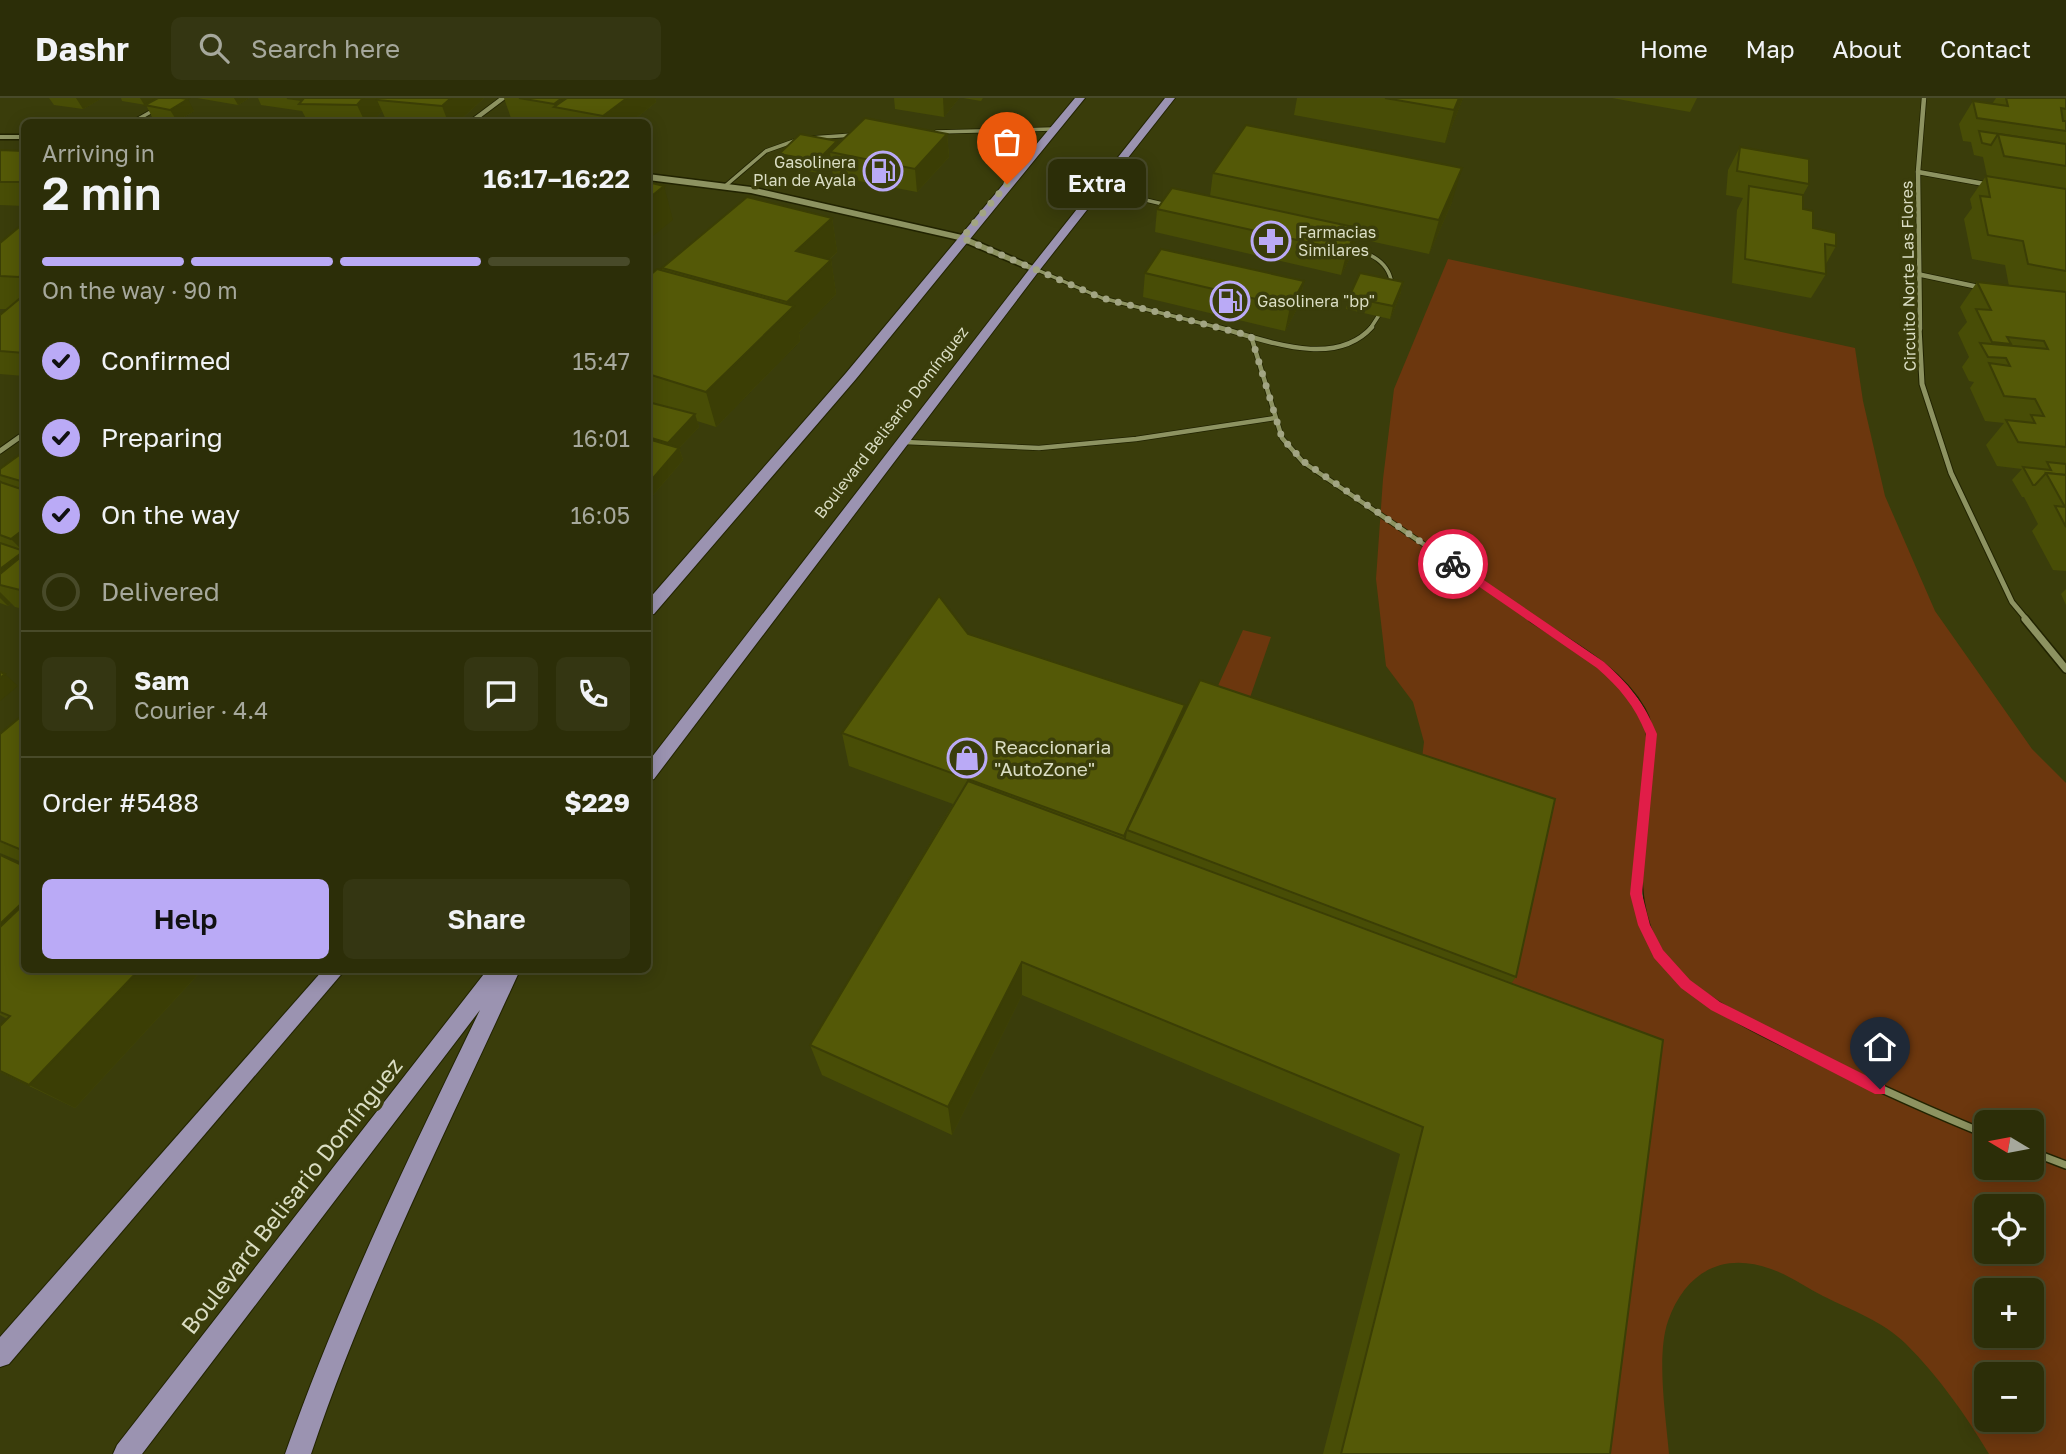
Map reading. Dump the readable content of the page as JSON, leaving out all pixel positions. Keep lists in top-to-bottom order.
{
  "streets": {
    "main road": ["Boulevard Belisario Domínguez"],
    "street": ["Circuito Norte Las Flores"]
  },
  "places": {
    "fuel station": ["Gasolinera Plan de Ayala", "Gasolinera \"bp\""],
    "other": ["Extra"],
    "pharmacy": ["Farmacias Similares"],
    "shop": ["Reaccionaria \"AutoZone\""]
  },
  "north": "left",
  "page": {
    "header": "Dashr",
    "search": "Search here",
    "nav": [
      "Home",
      "Map",
      "About",
      "Contact"
    ],
    "heading": ["2 min", "Arriving in", "16:17–16:22"],
    "panel": [
      "Sam",
      "Courier · 4.4",
      "Order #5488",
      "$229"
    ],
    "bubble": "Extra",
    "bar": "On the way · 90 m",
    "list": [
      ["Confirmed", "15:47"],
      ["Preparing", "16:01"],
      ["On the way", "16:05"],
      "Delivered"
    ],
    "buttons": ["Help", "Share"],
    "map_buttons": ["+", "−"]
  }
}
